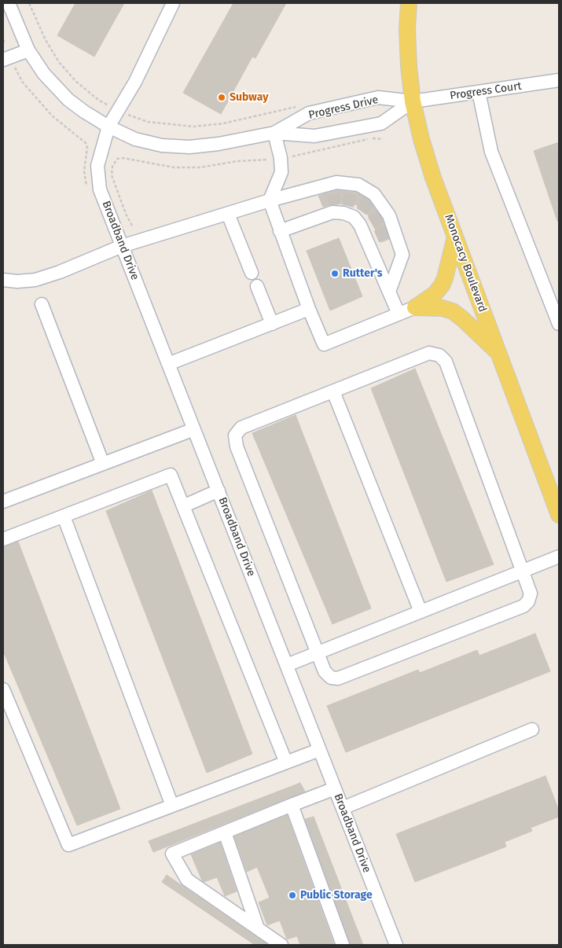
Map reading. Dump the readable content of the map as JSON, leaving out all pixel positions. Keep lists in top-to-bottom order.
{
  "streets": {
    "main road": ["Monocacy Boulevard"],
    "street": ["Progress Court", "Progress Drive", "Broadband Drive"]
  },
  "crossings": [
    ["Progress Court", "Progress Drive"],
    ["Progress Court", "Monocacy Boulevard"],
    ["Progress Drive", "Broadband Drive"],
    ["Progress Drive", "Monocacy Boulevard"]
  ],
  "places": ["Subway", "Rutter's", "Public Storage"]
}
